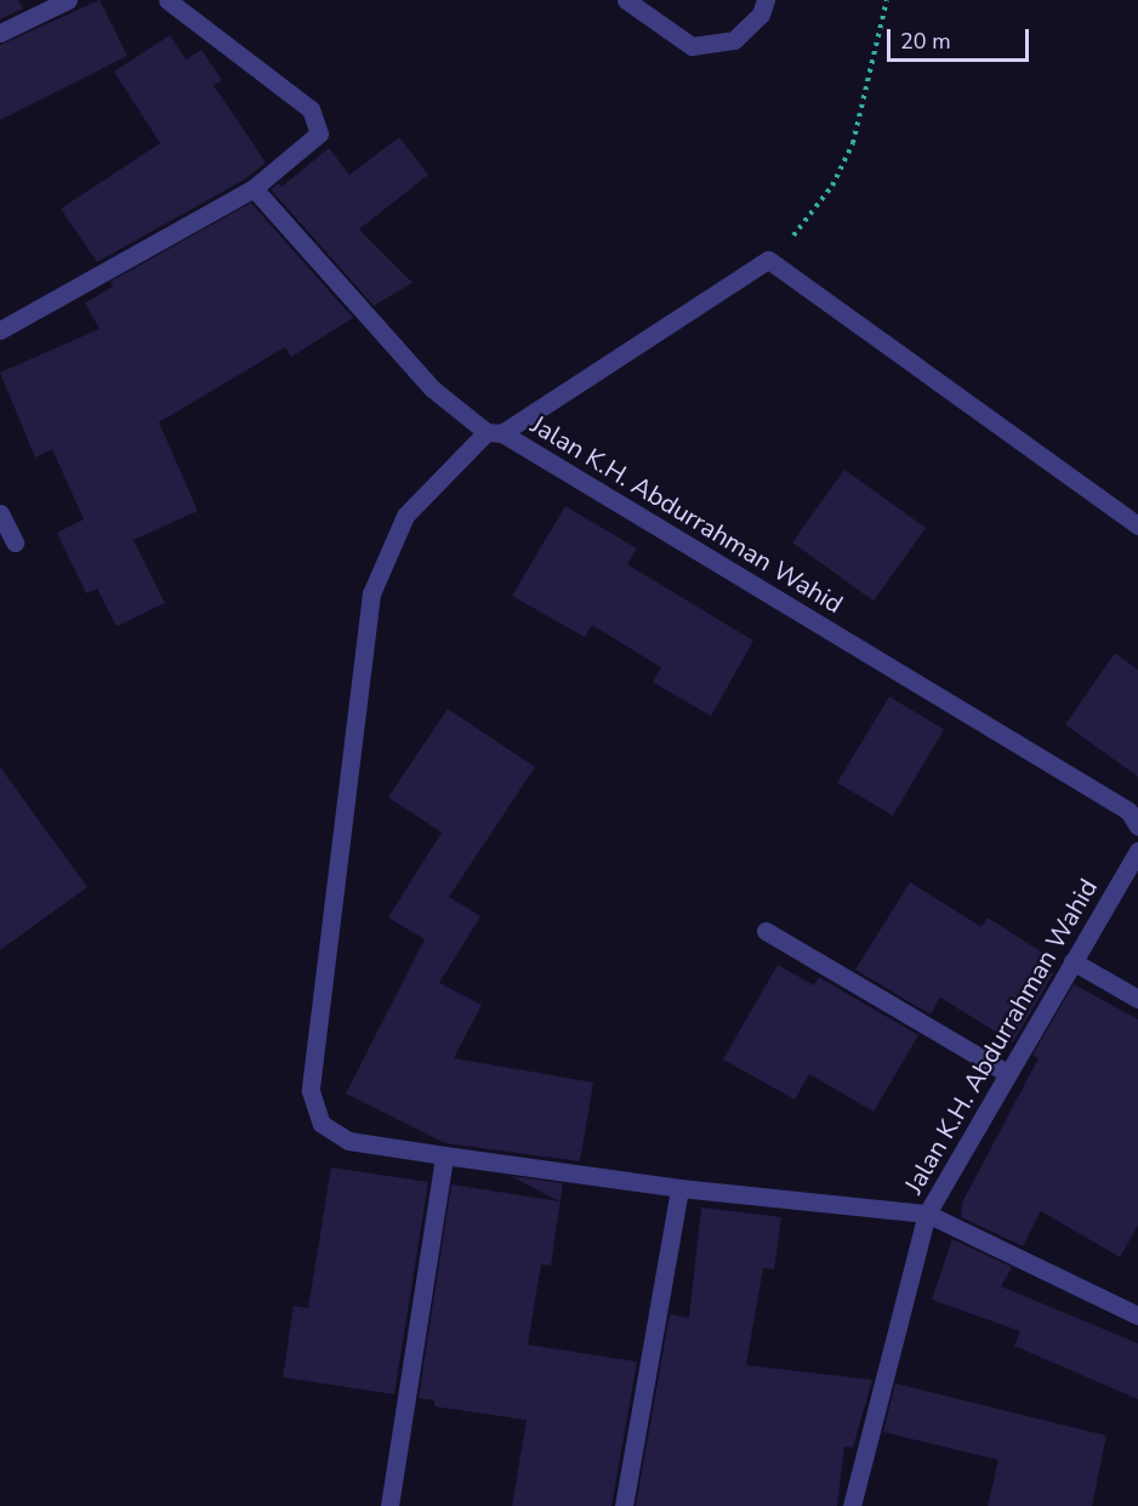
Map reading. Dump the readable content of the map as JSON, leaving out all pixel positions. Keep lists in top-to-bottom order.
{
  "streets": {
    "street": ["Jalan K.H. Abdurrahman Wahid"]
  },
  "scale_bar": "20 m"
}
